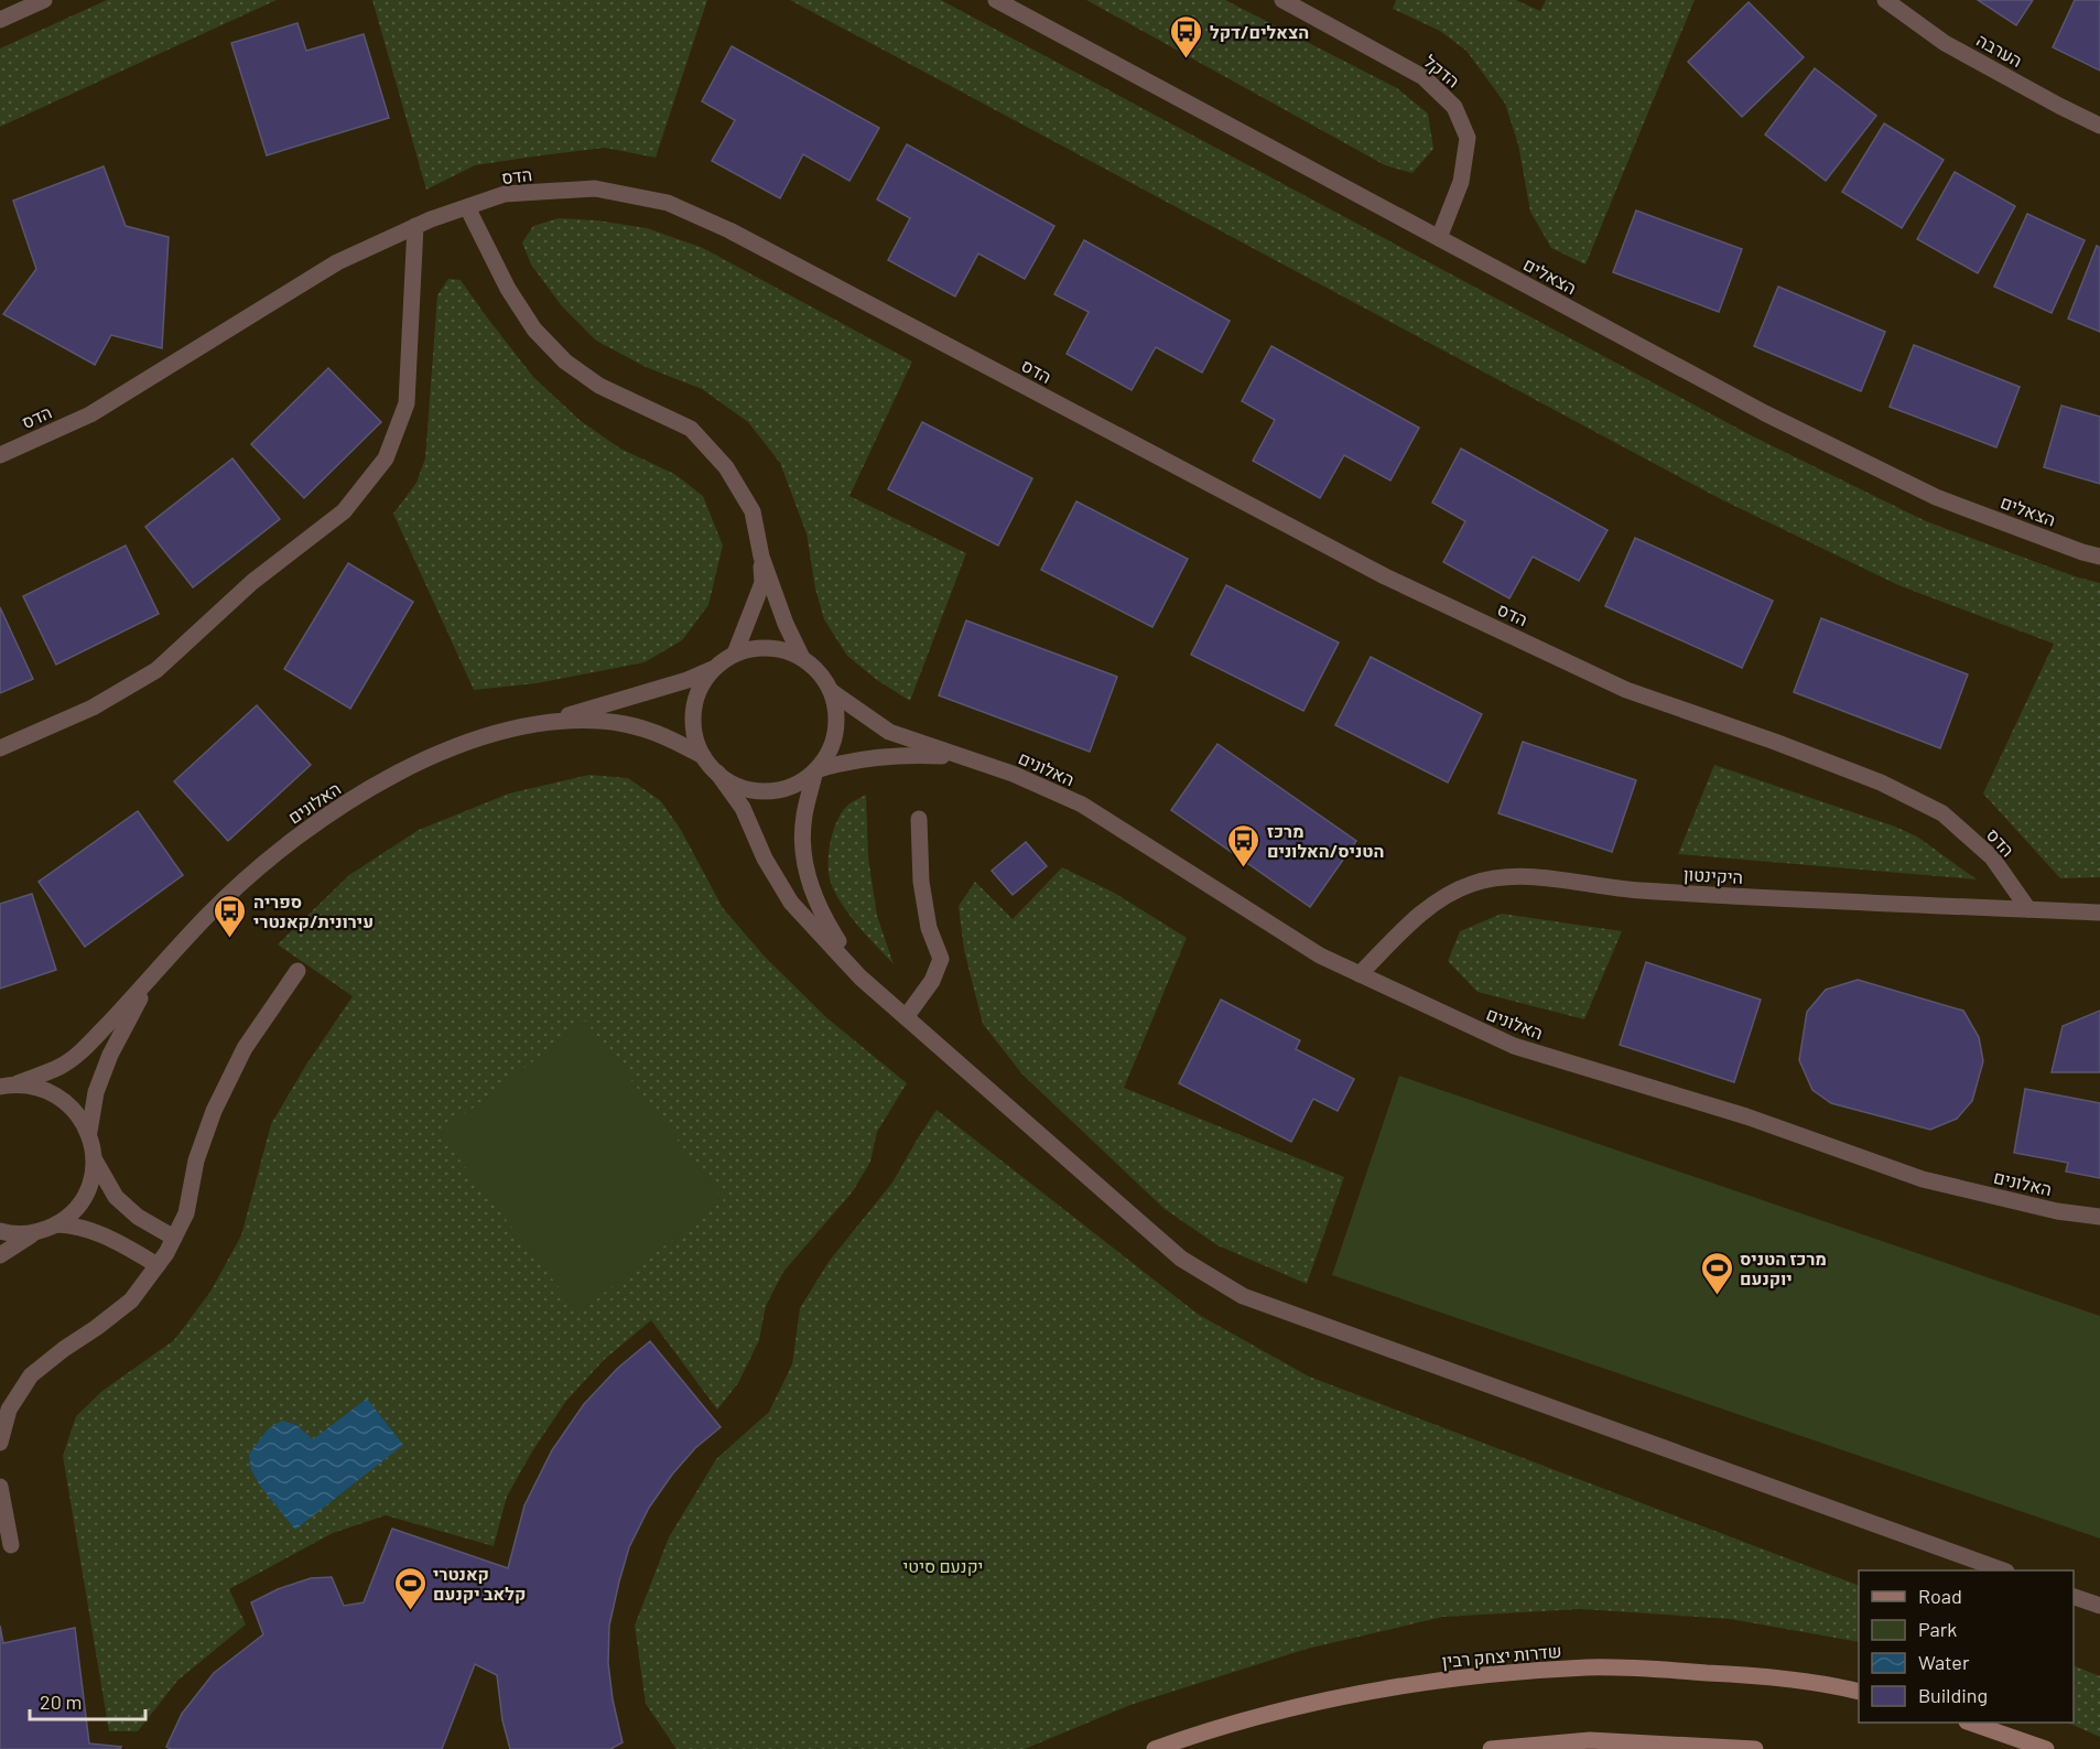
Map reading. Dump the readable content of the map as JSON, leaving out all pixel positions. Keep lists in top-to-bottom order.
{
  "streets": {
    "main road": ["שדרות יצחק רבין"],
    "street": [
      "הערבה",
      "הדקל",
      "הדס",
      "הצאלים",
      "האלונים",
      "היקינטון"
    ]
  },
  "crossings": [
    ["הדקל", "הצאלים"],
    ["הדס", "היקינטון"],
    ["האלונים", "היקינטון"]
  ],
  "parks": ["יקנעם סיטי"],
  "places": {
    "bus stop": ["הצאלים/דקל", "מרכז הטניס/האלונים", "ספריה עירונית/קאנטרי"],
    "sports": ["מרכז הטניס יוקנעם", "קאנטרי קלאב יקנעם"]
  },
  "legend": [
    "Road",
    "Park",
    "Water",
    "Building"
  ],
  "scale_bar": "20 m"
}
